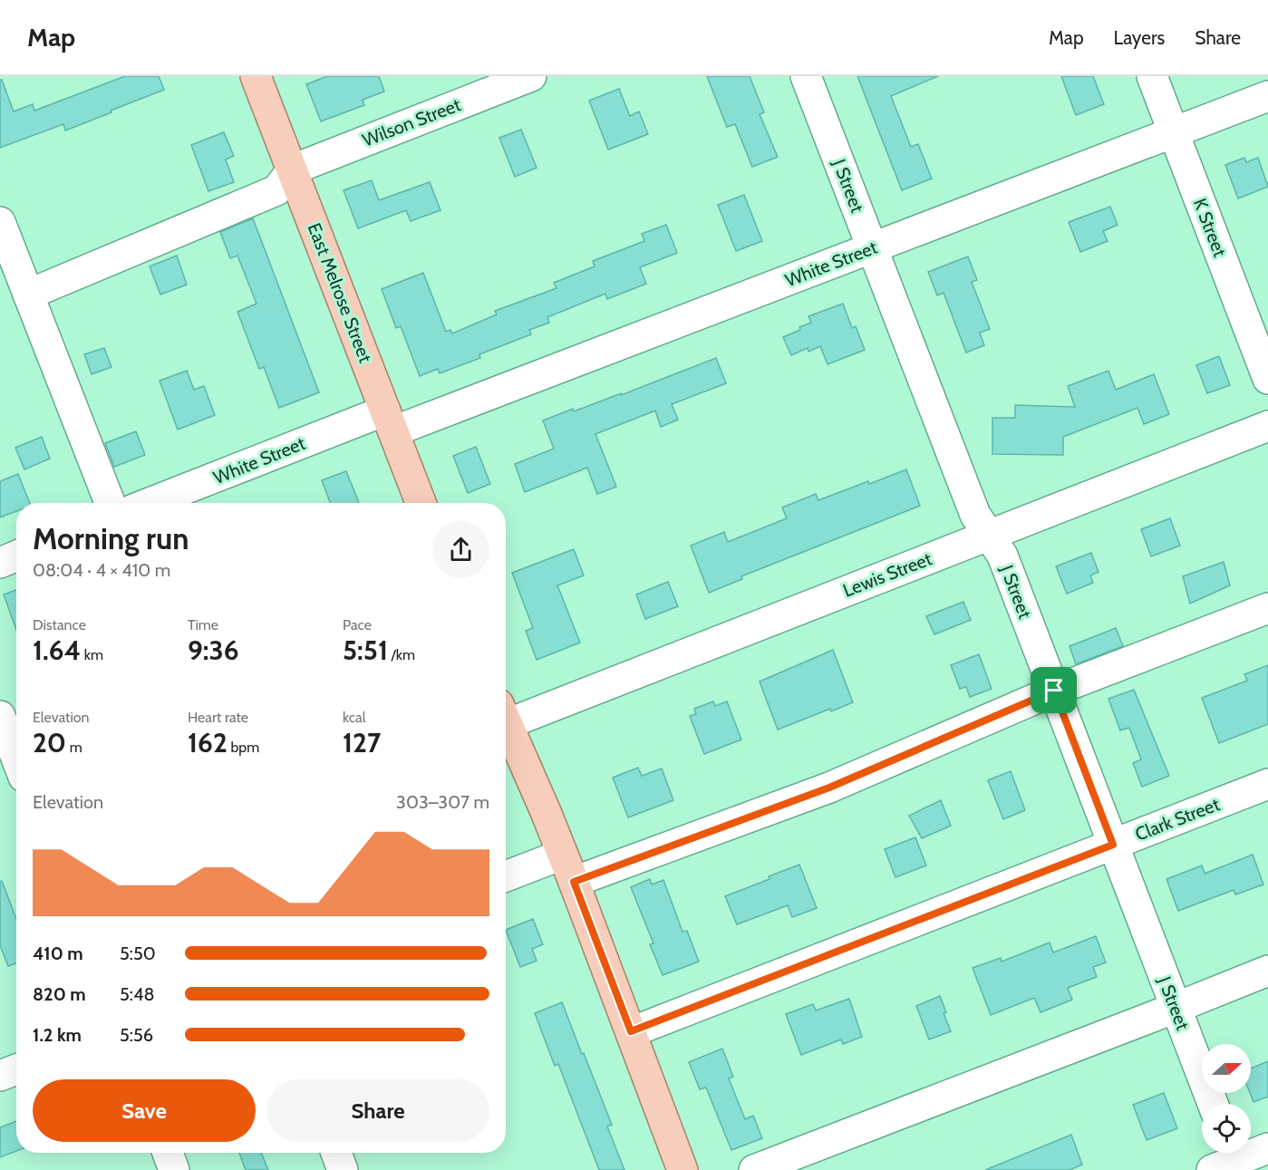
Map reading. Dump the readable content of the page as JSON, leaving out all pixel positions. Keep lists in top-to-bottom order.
{
  "streets": {
    "main road": ["East Melrose Street"],
    "street": [
      "Wilson Street",
      "J Street",
      "K Street",
      "White Street",
      "Lewis Street",
      "Clark Street"
    ]
  },
  "crossings": [
    ["Wilson Street", "East Melrose Street"],
    ["J Street", "White Street"],
    ["J Street", "Lewis Street"],
    ["J Street", "Clark Street"],
    ["K Street", "White Street"],
    ["White Street", "East Melrose Street"]
  ],
  "north": "right",
  "page": {
    "header": "Map",
    "nav": ["Map", "Layers", "Share"],
    "heading": ["Morning run", "08:04 · 4 × 410 m"],
    "stats": [
      ["Distance", "1.64 km"],
      ["Time", "9:36"],
      ["Pace", "5:51 /km"],
      ["Elevation", "20 m"],
      ["Heart rate", "162 bpm"],
      ["kcal", "127"]
    ],
    "chart": ["Elevation", "303–307 m"],
    "list": [
      {
        "name": "410 m",
        "note": "5:50"
      },
      {
        "name": "820 m",
        "note": "5:48"
      },
      {
        "name": "1.2 km",
        "note": "5:56"
      }
    ],
    "buttons": ["Save", "Share"]
  }
}
